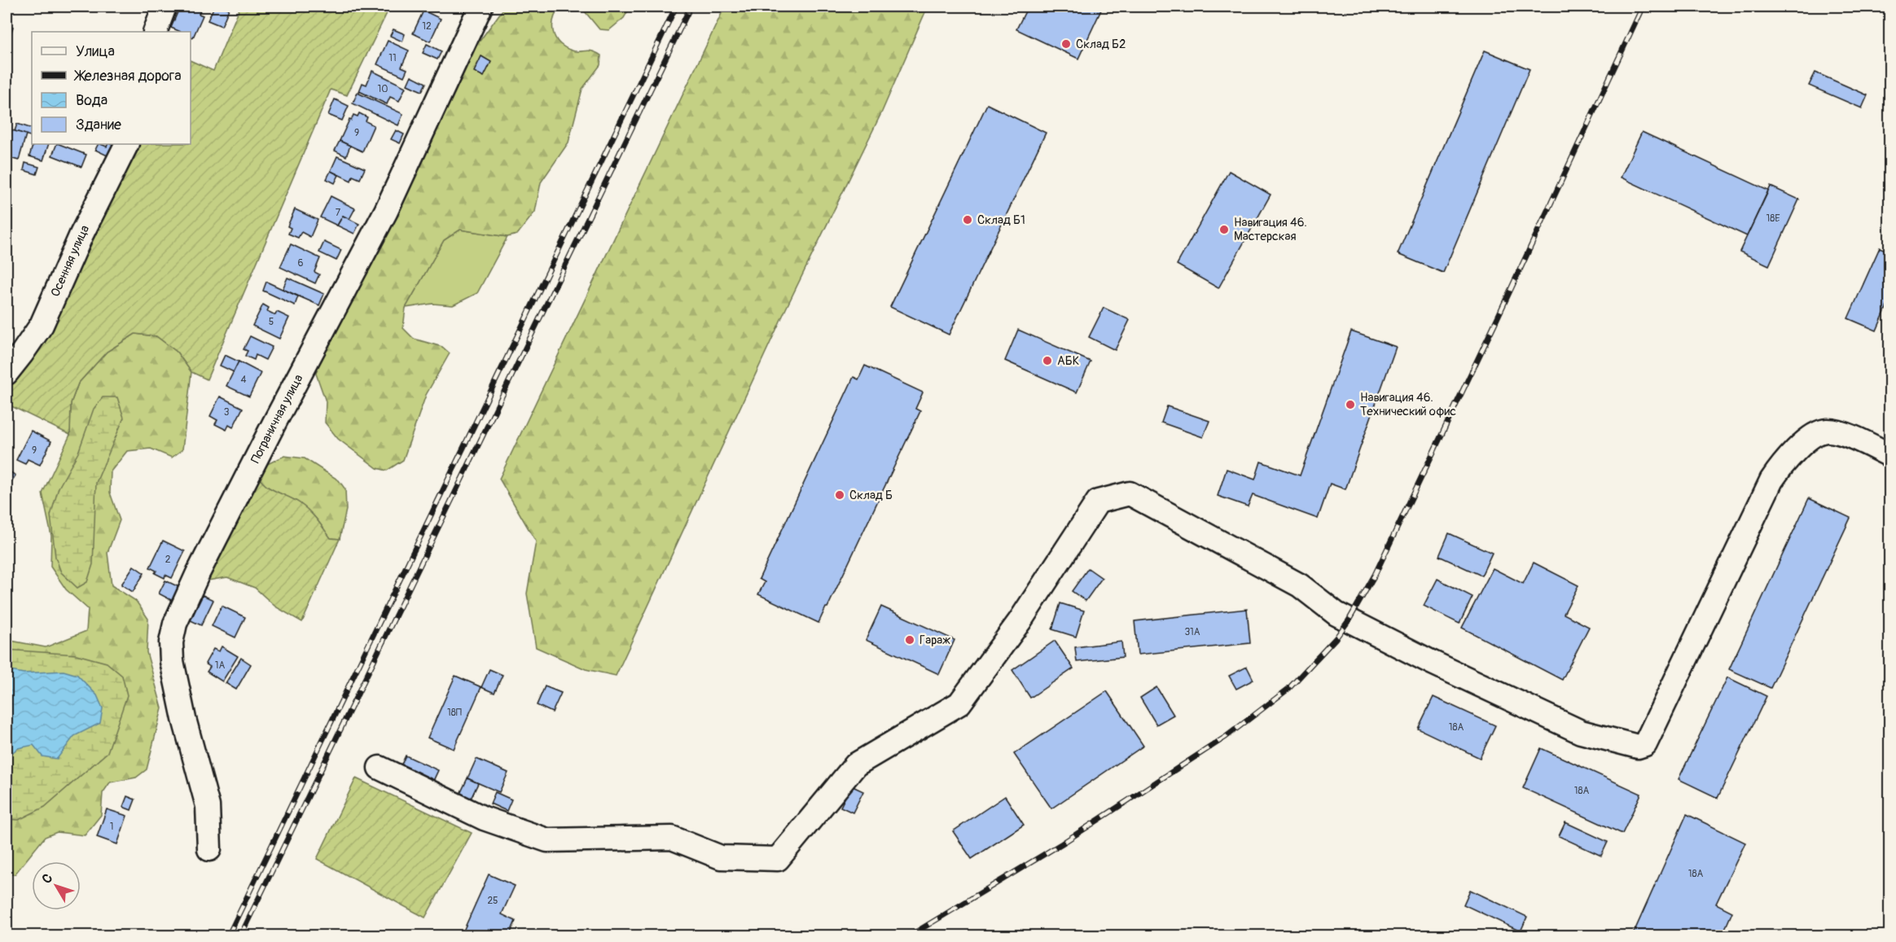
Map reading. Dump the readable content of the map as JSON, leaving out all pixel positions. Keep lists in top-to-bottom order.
{
  "streets": {
    "street": ["Осенняя улица", "Пограничная улица"]
  },
  "places": [
    "Склад Б2",
    "Склад Б1",
    "Навигация 46. Мастерская",
    "АБК",
    "Навигация 46. Технический офис",
    "Склад Б",
    "Гараж"
  ],
  "house_numbers": [
    "12",
    "11",
    "10",
    "9",
    "7",
    "18Е",
    "6",
    "5",
    "4",
    "3",
    "9",
    "2",
    "31А",
    "1А",
    "18П",
    "18А",
    "18А",
    "1",
    "18А",
    "25"
  ],
  "legend": [
    "Улица",
    "Железная дорога",
    "Вода",
    "Здание"
  ],
  "north": "top left"
}
